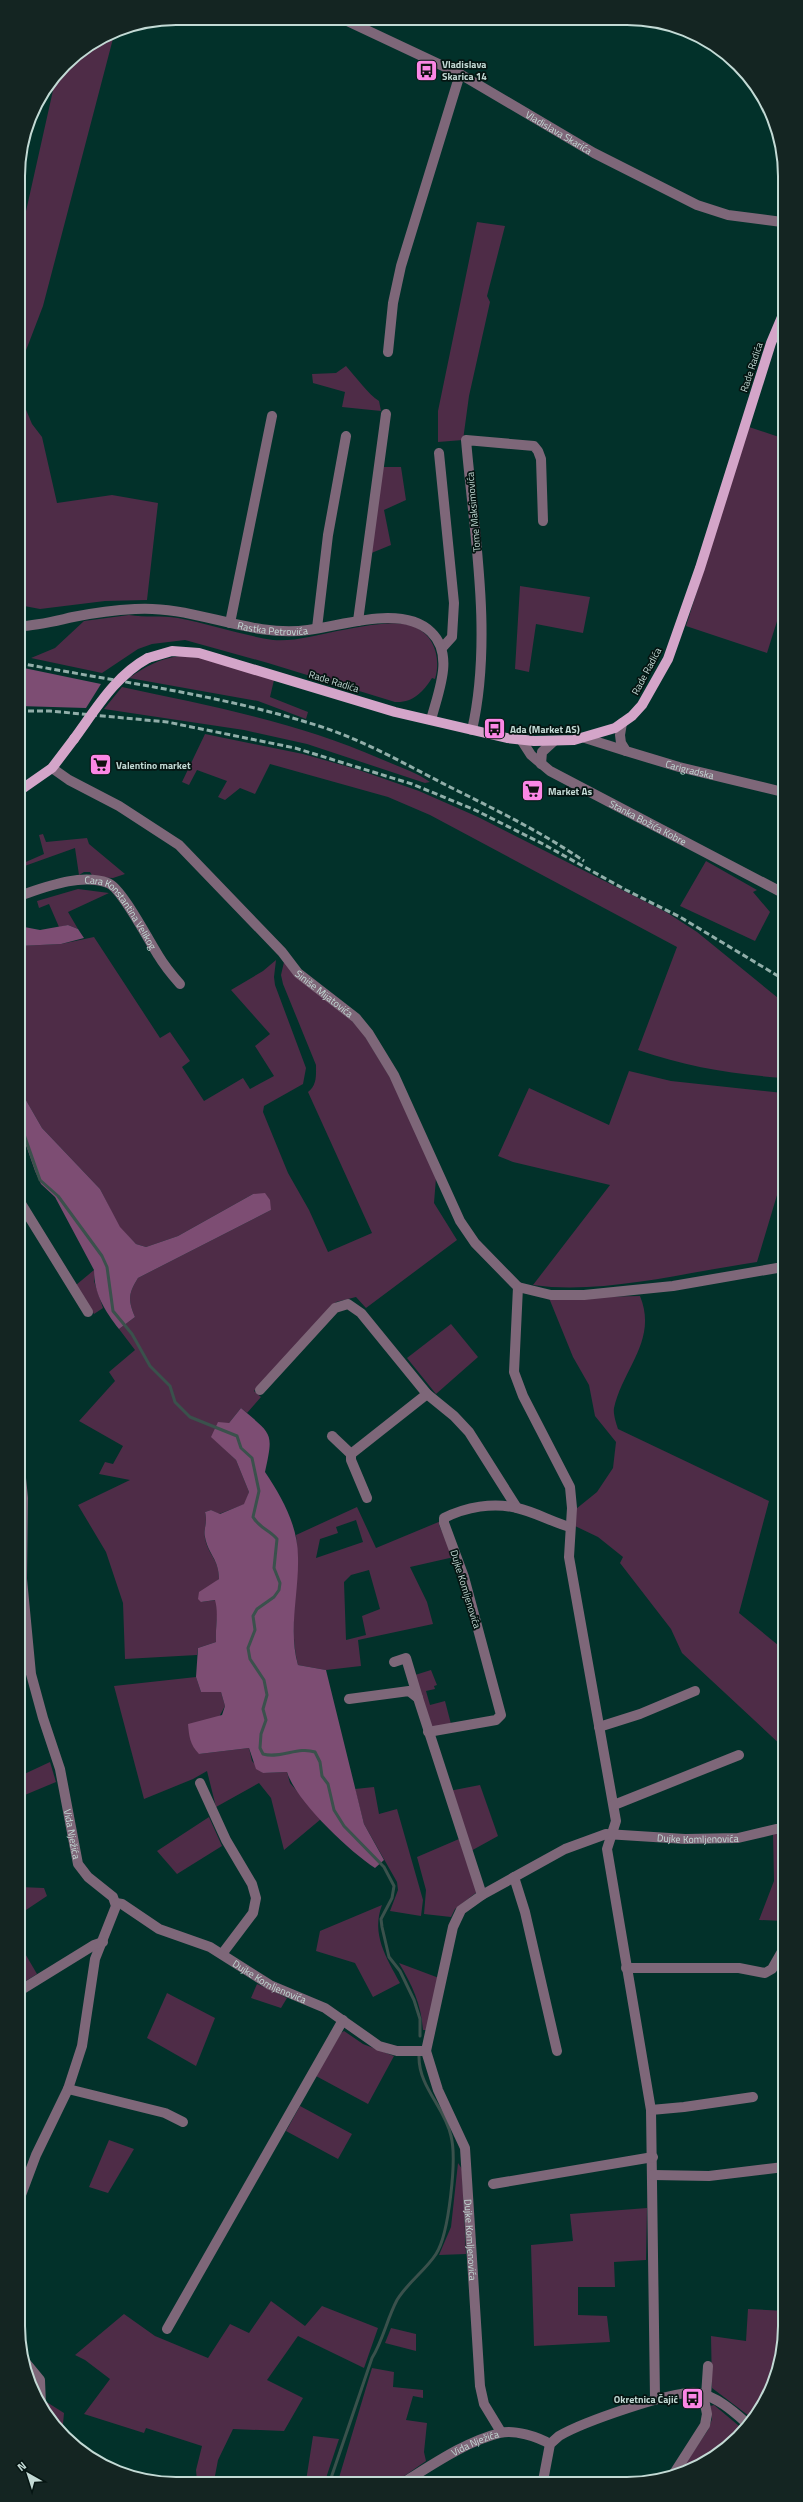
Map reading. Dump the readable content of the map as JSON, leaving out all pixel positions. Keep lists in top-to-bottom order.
{
  "streets": {
    "main road": ["Rade Radića"],
    "street": [
      "Vladislava Skarića",
      "Tome Maksimovića",
      "Rastka Petrovića",
      "Carigradska",
      "Stanka Božića Kobre",
      "Cara Konstantina Velikog",
      "Siniše Mijatovića",
      "Dujke Komljenovića",
      "Vida Nježića"
    ]
  },
  "crossings": [
    ["Rade Radića", "Tome Maksimovića"],
    ["Rade Radića", "Carigradska"],
    ["Rade Radića", "Stanka Božića Kobre"],
    ["Rade Radića", "Siniše Mijatovića"],
    ["Dujke Komljenovića", "Vida Nježića"]
  ],
  "places": {
    "bus stop": ["Vladislava Skarica 14", "Ada (Market AS)", "Okretnica Čajić"],
    "supermarket": ["Valentino market", "Market As"]
  },
  "north": "top left"
}
